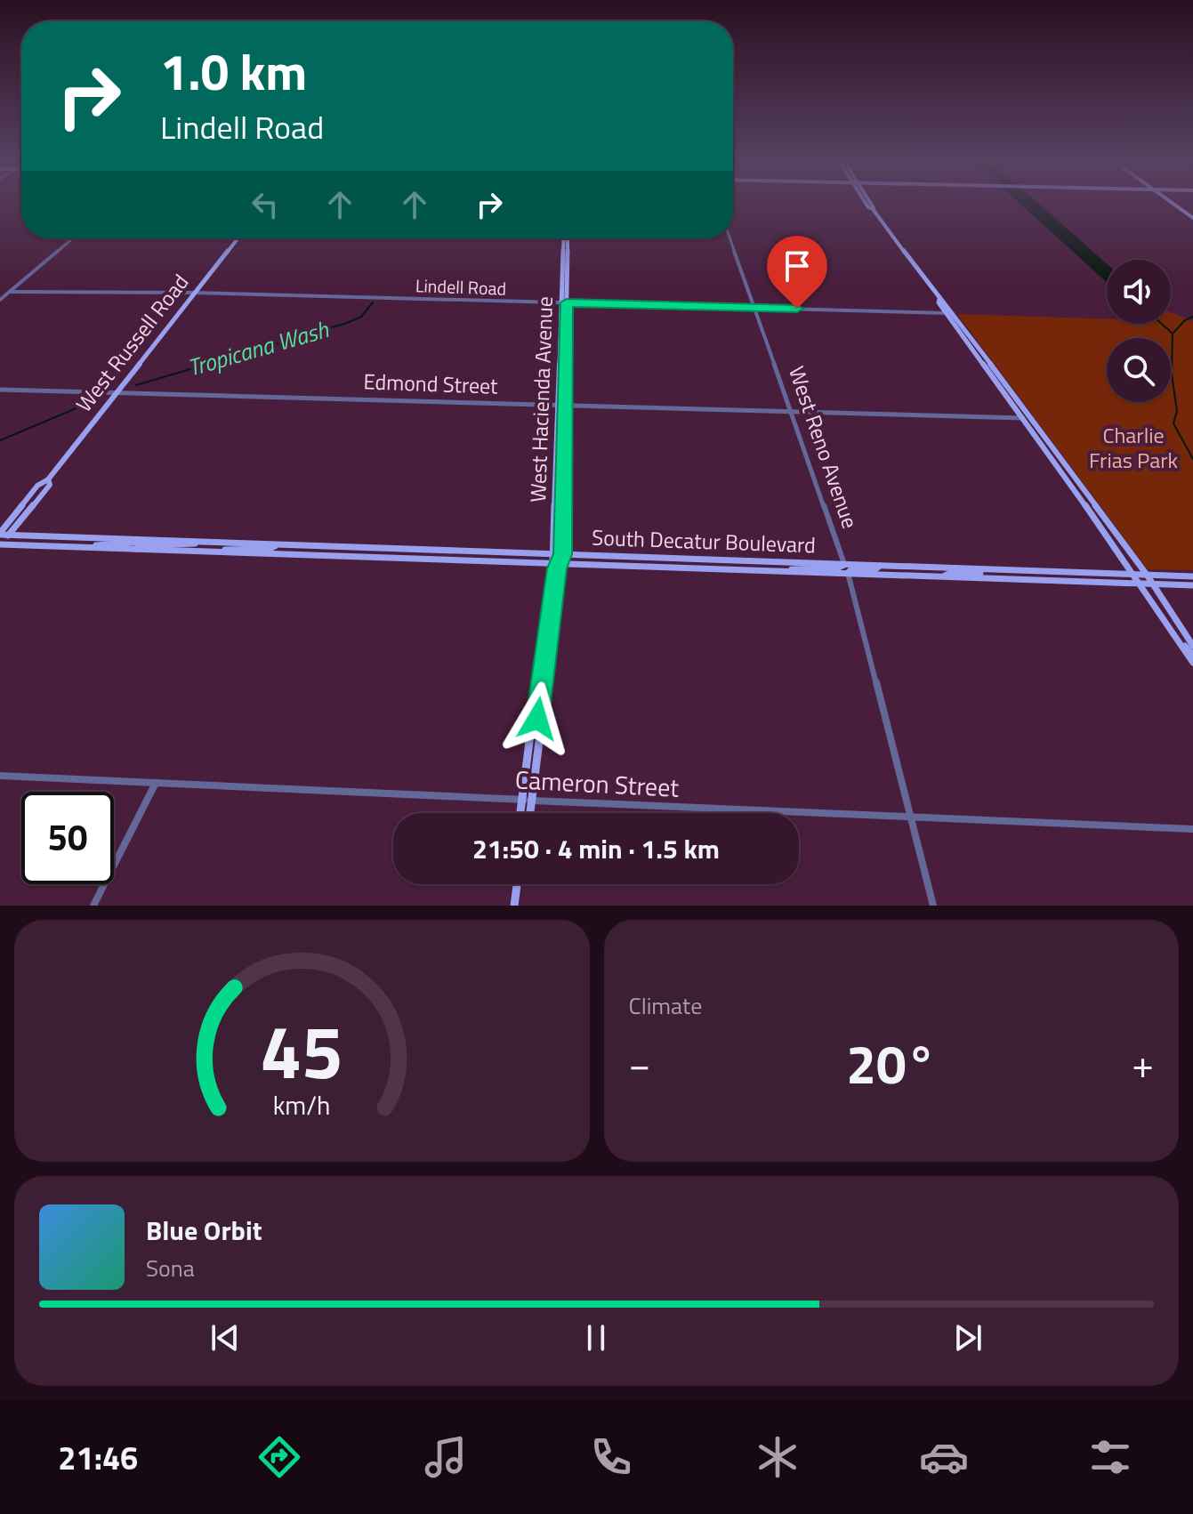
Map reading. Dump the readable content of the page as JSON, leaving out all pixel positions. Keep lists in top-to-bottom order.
{
  "streets": {
    "main road": ["West Russell Road", "West Hacienda Avenue", "South Decatur Boulevard"],
    "street": [
      "Lindell Road",
      "Edmond Street",
      "West Reno Avenue",
      "Cameron Street"
    ]
  },
  "crossings": [
    ["Lindell Road", "West Russell Road"],
    ["Lindell Road", "West Hacienda Avenue"],
    ["Lindell Road", "West Reno Avenue"],
    ["West Russell Road", "Edmond Street"],
    ["West Russell Road", "South Decatur Boulevard"],
    ["Edmond Street", "West Hacienda Avenue"],
    ["Edmond Street", "West Reno Avenue"],
    ["West Hacienda Avenue", "South Decatur Boulevard"],
    ["West Hacienda Avenue", "Cameron Street"],
    ["West Reno Avenue", "South Decatur Boulevard"]
  ],
  "water": ["Tropicana Wash"],
  "parks": ["Charlie Frias Park"],
  "page": {
    "turn": ["1.0 km", "Lindell Road"],
    "limit": "50",
    "trip": "21:50 · 4 min · 1.5 km",
    "tile": "Climate",
    "heat": ["−", "20°", "+"],
    "song": ["Blue Orbit", "Sona"],
    "tabs": "21:46",
    "gauge": ["45", "km/h"]
  }
}
